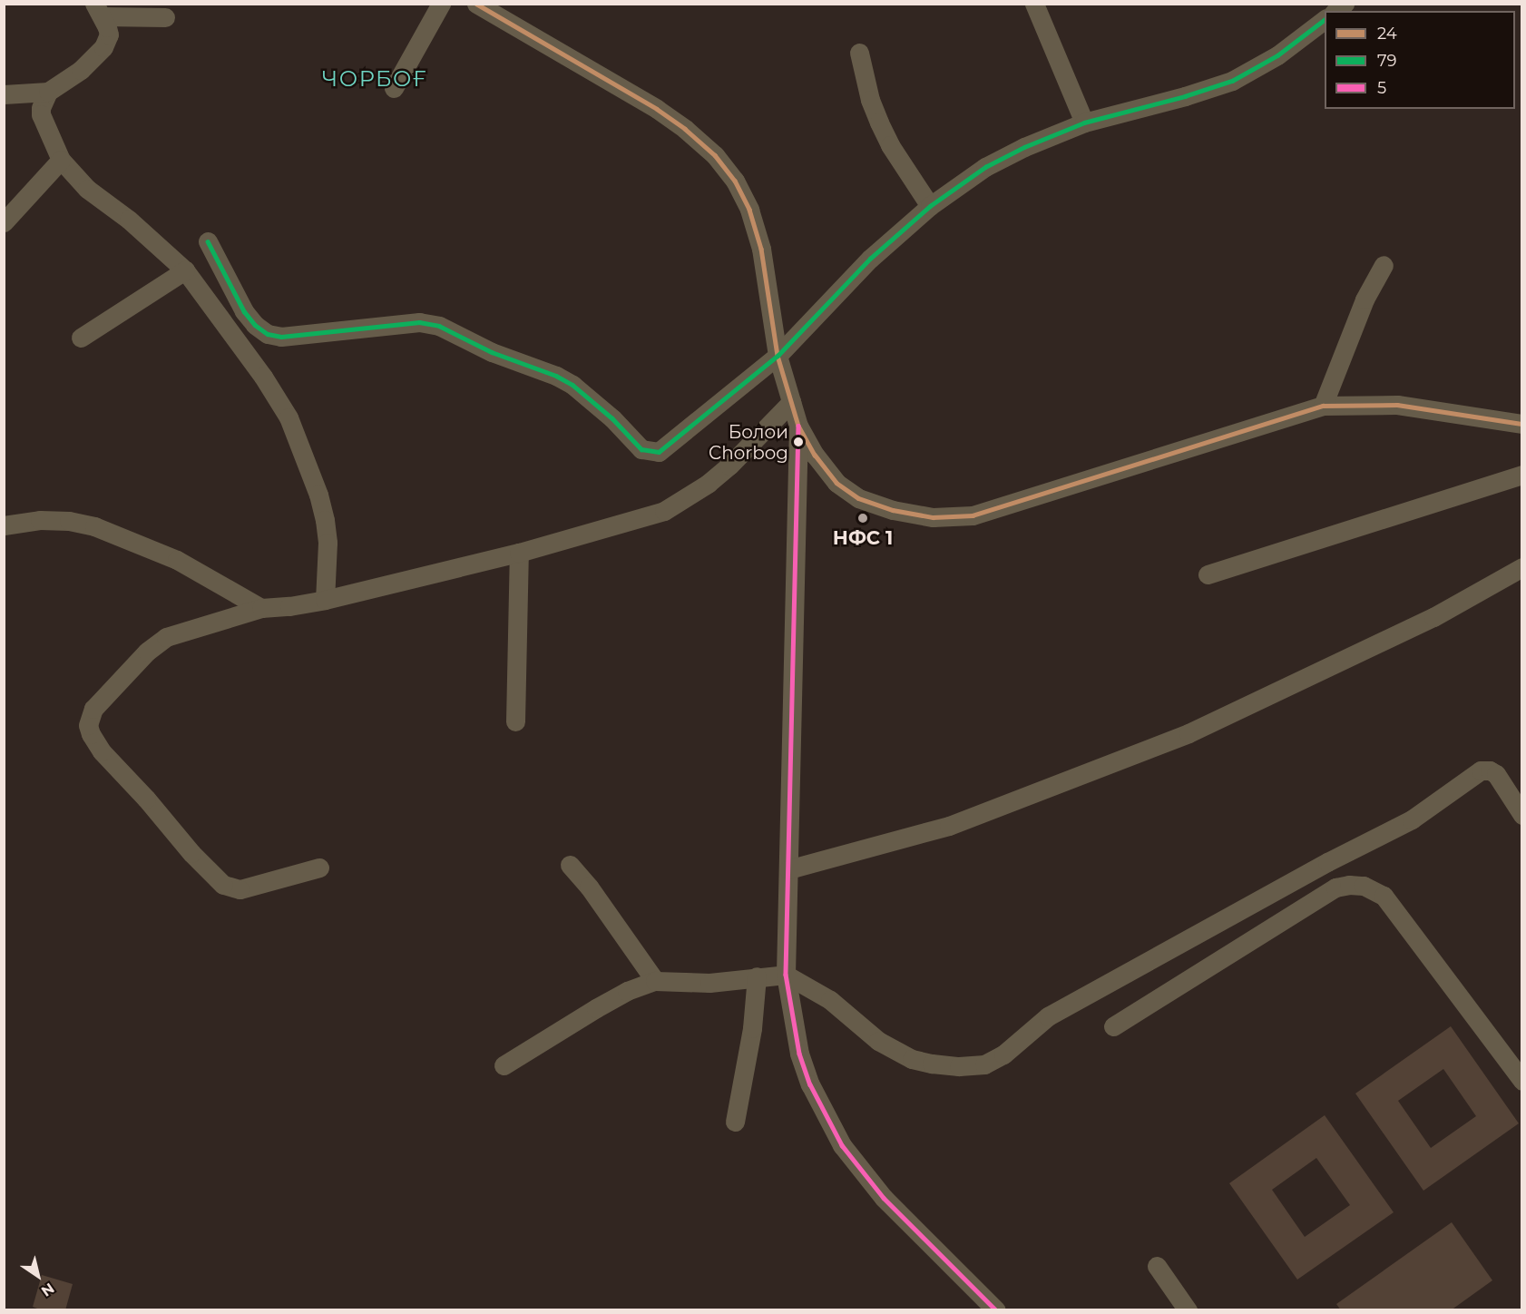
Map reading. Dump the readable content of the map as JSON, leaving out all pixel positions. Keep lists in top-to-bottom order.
{
  "districts": ["ЧОРБОҒ"],
  "places": ["Болои Chorbog", "НФС 1"],
  "lines": ["transit line 24", "transit line 79", "transit line 5"],
  "legend": ["24", "79", "5"],
  "north": "bottom right"
}
